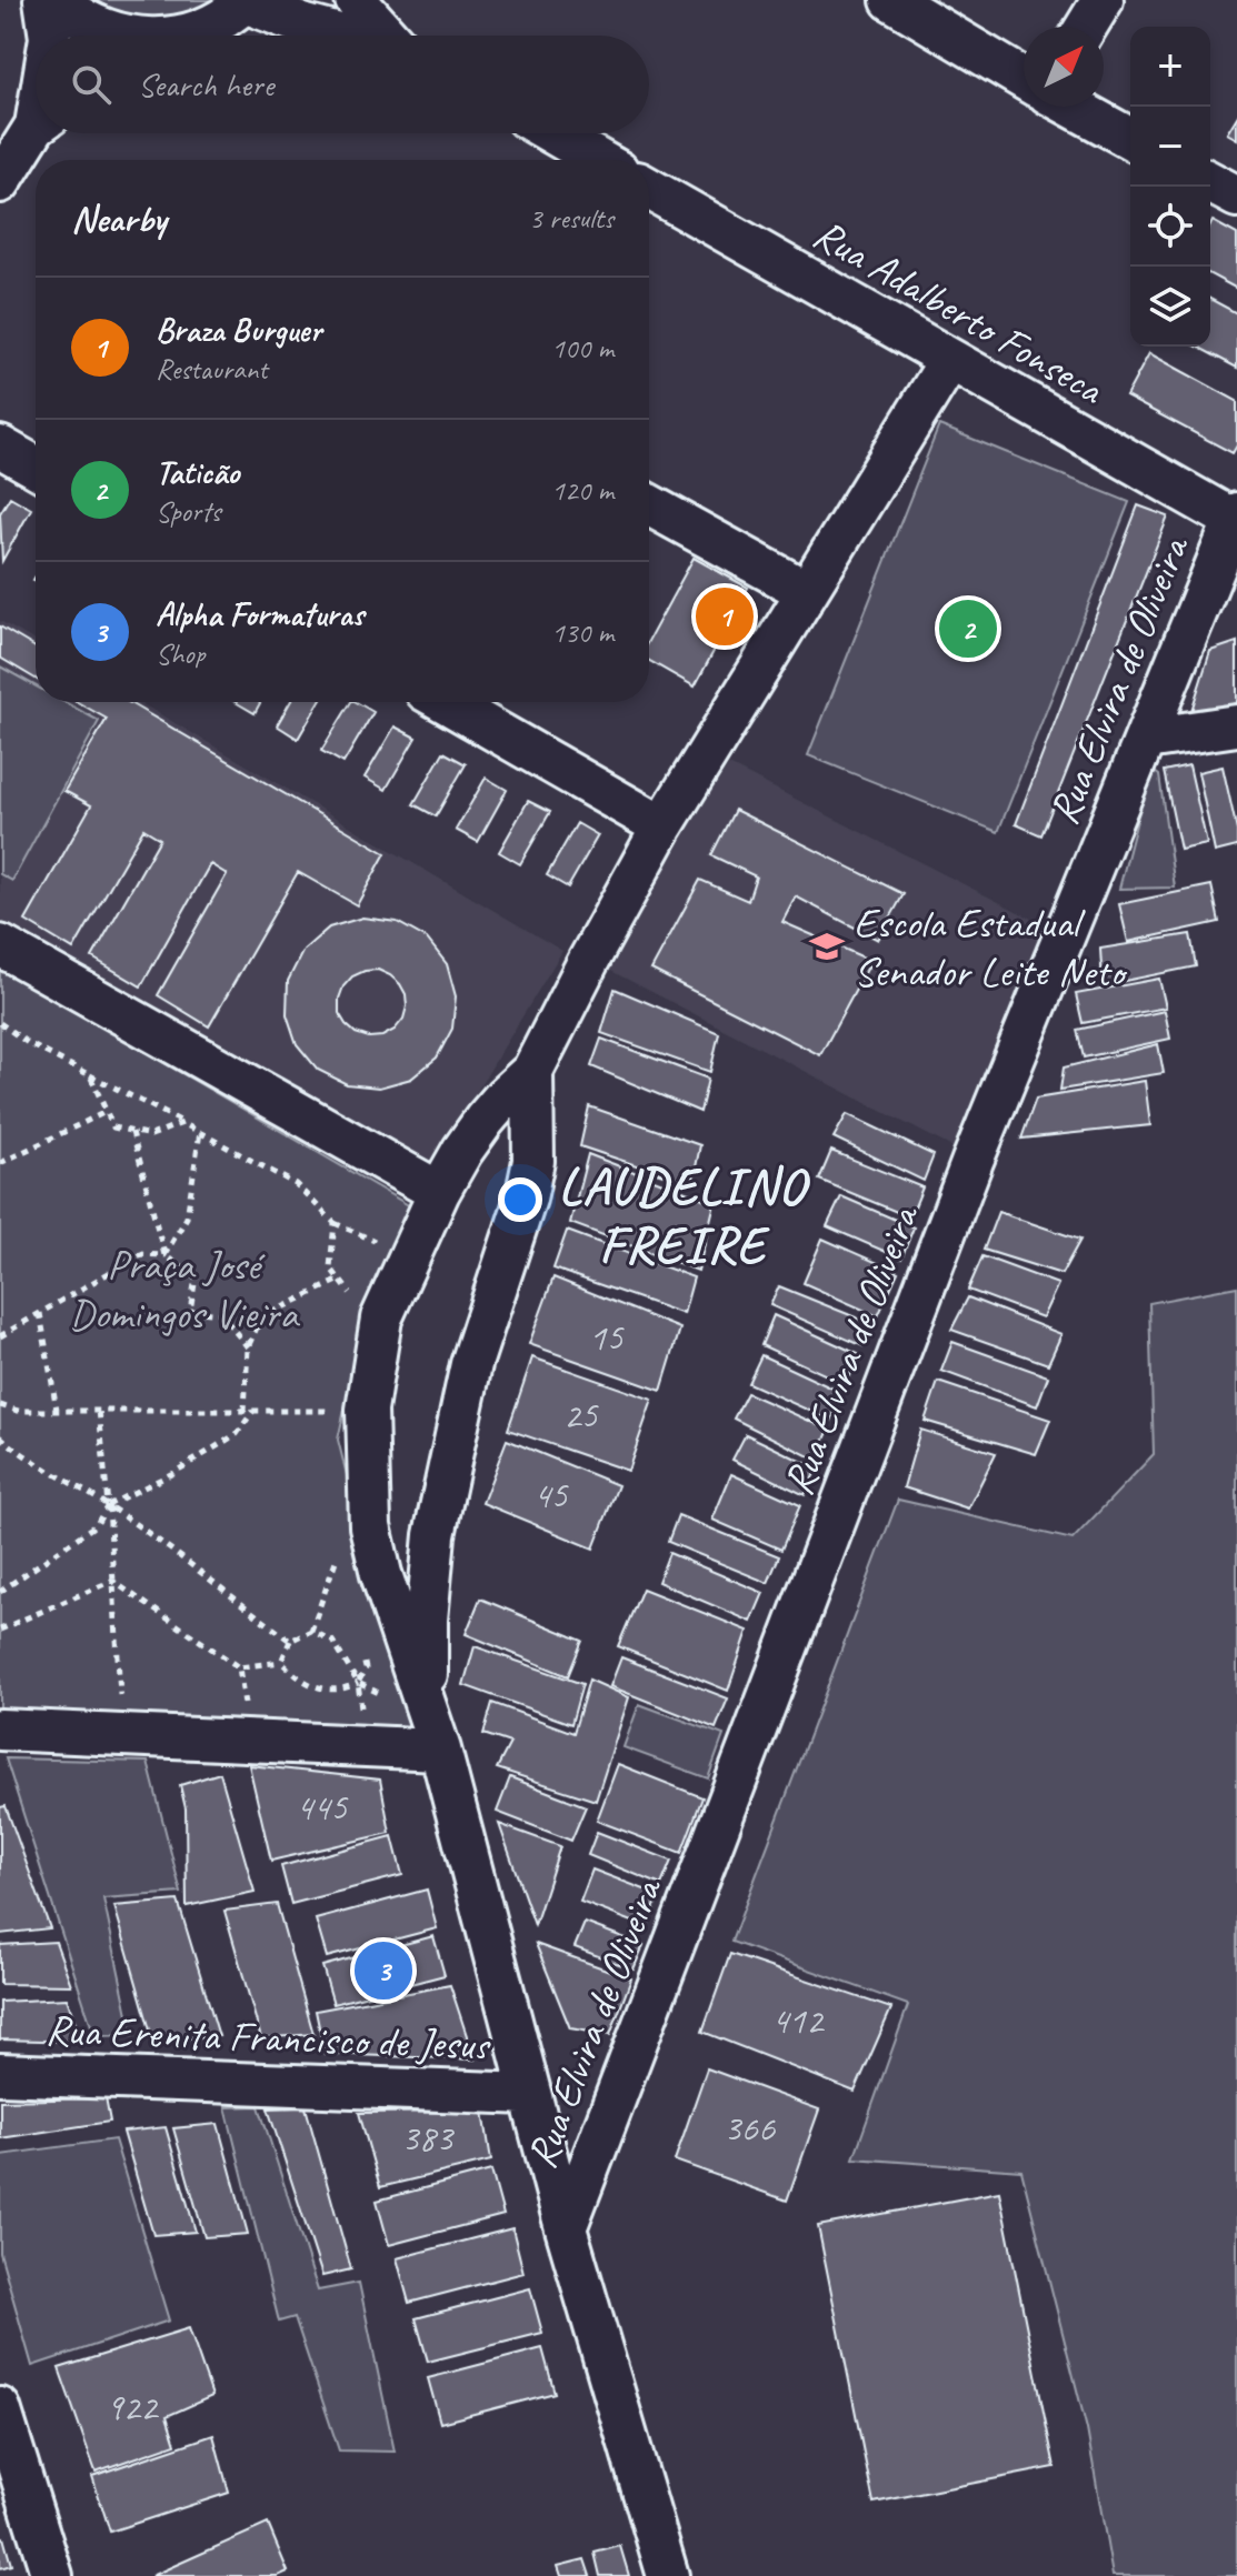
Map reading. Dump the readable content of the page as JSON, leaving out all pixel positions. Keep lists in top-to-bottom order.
{
  "streets": {
    "street": ["Rua Adalberto Fonseca", "Rua Elvira de Oliveira", "Rua Erenita Francisco de Jesus"]
  },
  "crossings": [
    ["Rua Adalberto Fonseca", "Rua Elvira de Oliveira"]
  ],
  "districts": ["LAUDELINO FREIRE"],
  "parks": ["Praça José Domingos Vieira"],
  "places": {
    "school or university": ["Escola Estadual Senador Leite Neto"]
  },
  "house_numbers": [
    "15",
    "25",
    "45",
    "445",
    "412",
    "366",
    "383",
    "922"
  ],
  "north": "top right",
  "page": {
    "map_buttons": ["+", "−"],
    "search": "Search here",
    "heading": ["Nearby", "3 results"],
    "list": [
      {
        "mark": "1",
        "name": "Braza Burguer",
        "note": "Restaurant",
        "value": "100 m"
      },
      {
        "mark": "2",
        "name": "Taticão",
        "note": "Sports",
        "value": "120 m"
      },
      {
        "mark": "3",
        "name": "Alpha Formaturas",
        "note": "Shop",
        "value": "130 m"
      }
    ],
    "pins": ["1", "2", "3"]
  }
}
